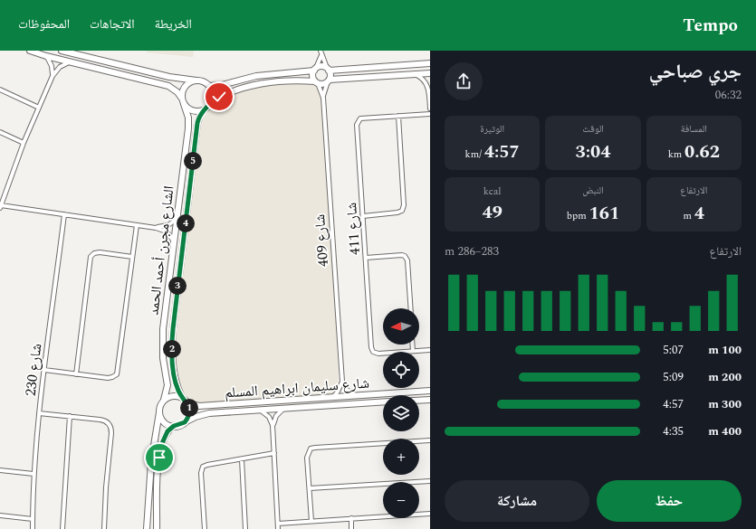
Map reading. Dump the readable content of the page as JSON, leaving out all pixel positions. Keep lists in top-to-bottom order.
{
  "streets": {
    "street": [
      "شارع 411",
      "شارع 409",
      "الشارع مجرن أحمد الحمد",
      "شارع 230",
      "شارع سليمان ابراهيم المسلم"
    ]
  },
  "crossings": [
    ["الشارع مجرن أحمد الحمد", "شارع سليمان ابراهيم المسلم"]
  ],
  "north": "left",
  "page": {
    "header": "Tempo",
    "nav": ["الخريطة", "الاتجاهات", "المحفوظات"],
    "heading": ["جري صباحي", "06:32"],
    "stats": [
      ["المسافة", "0.62 km"],
      ["الوقت", "3:04"],
      ["الوتيرة", "4:57 /km"],
      ["الارتفاع", "4 m"],
      ["النبض", "161 bpm"],
      ["kcal", "49"]
    ],
    "pins": [
      "5",
      "4",
      "3",
      "2",
      "1"
    ],
    "chart": ["الارتفاع", "283–286 m"],
    "map_buttons": ["+", "−"],
    "list": [
      {
        "name": "100 m",
        "note": "5:07"
      },
      {
        "name": "200 m",
        "note": "5:09"
      },
      {
        "name": "300 m",
        "note": "4:57"
      },
      {
        "name": "400 m",
        "note": "4:35"
      }
    ],
    "buttons": ["حفظ", "مشاركة"]
  }
}
